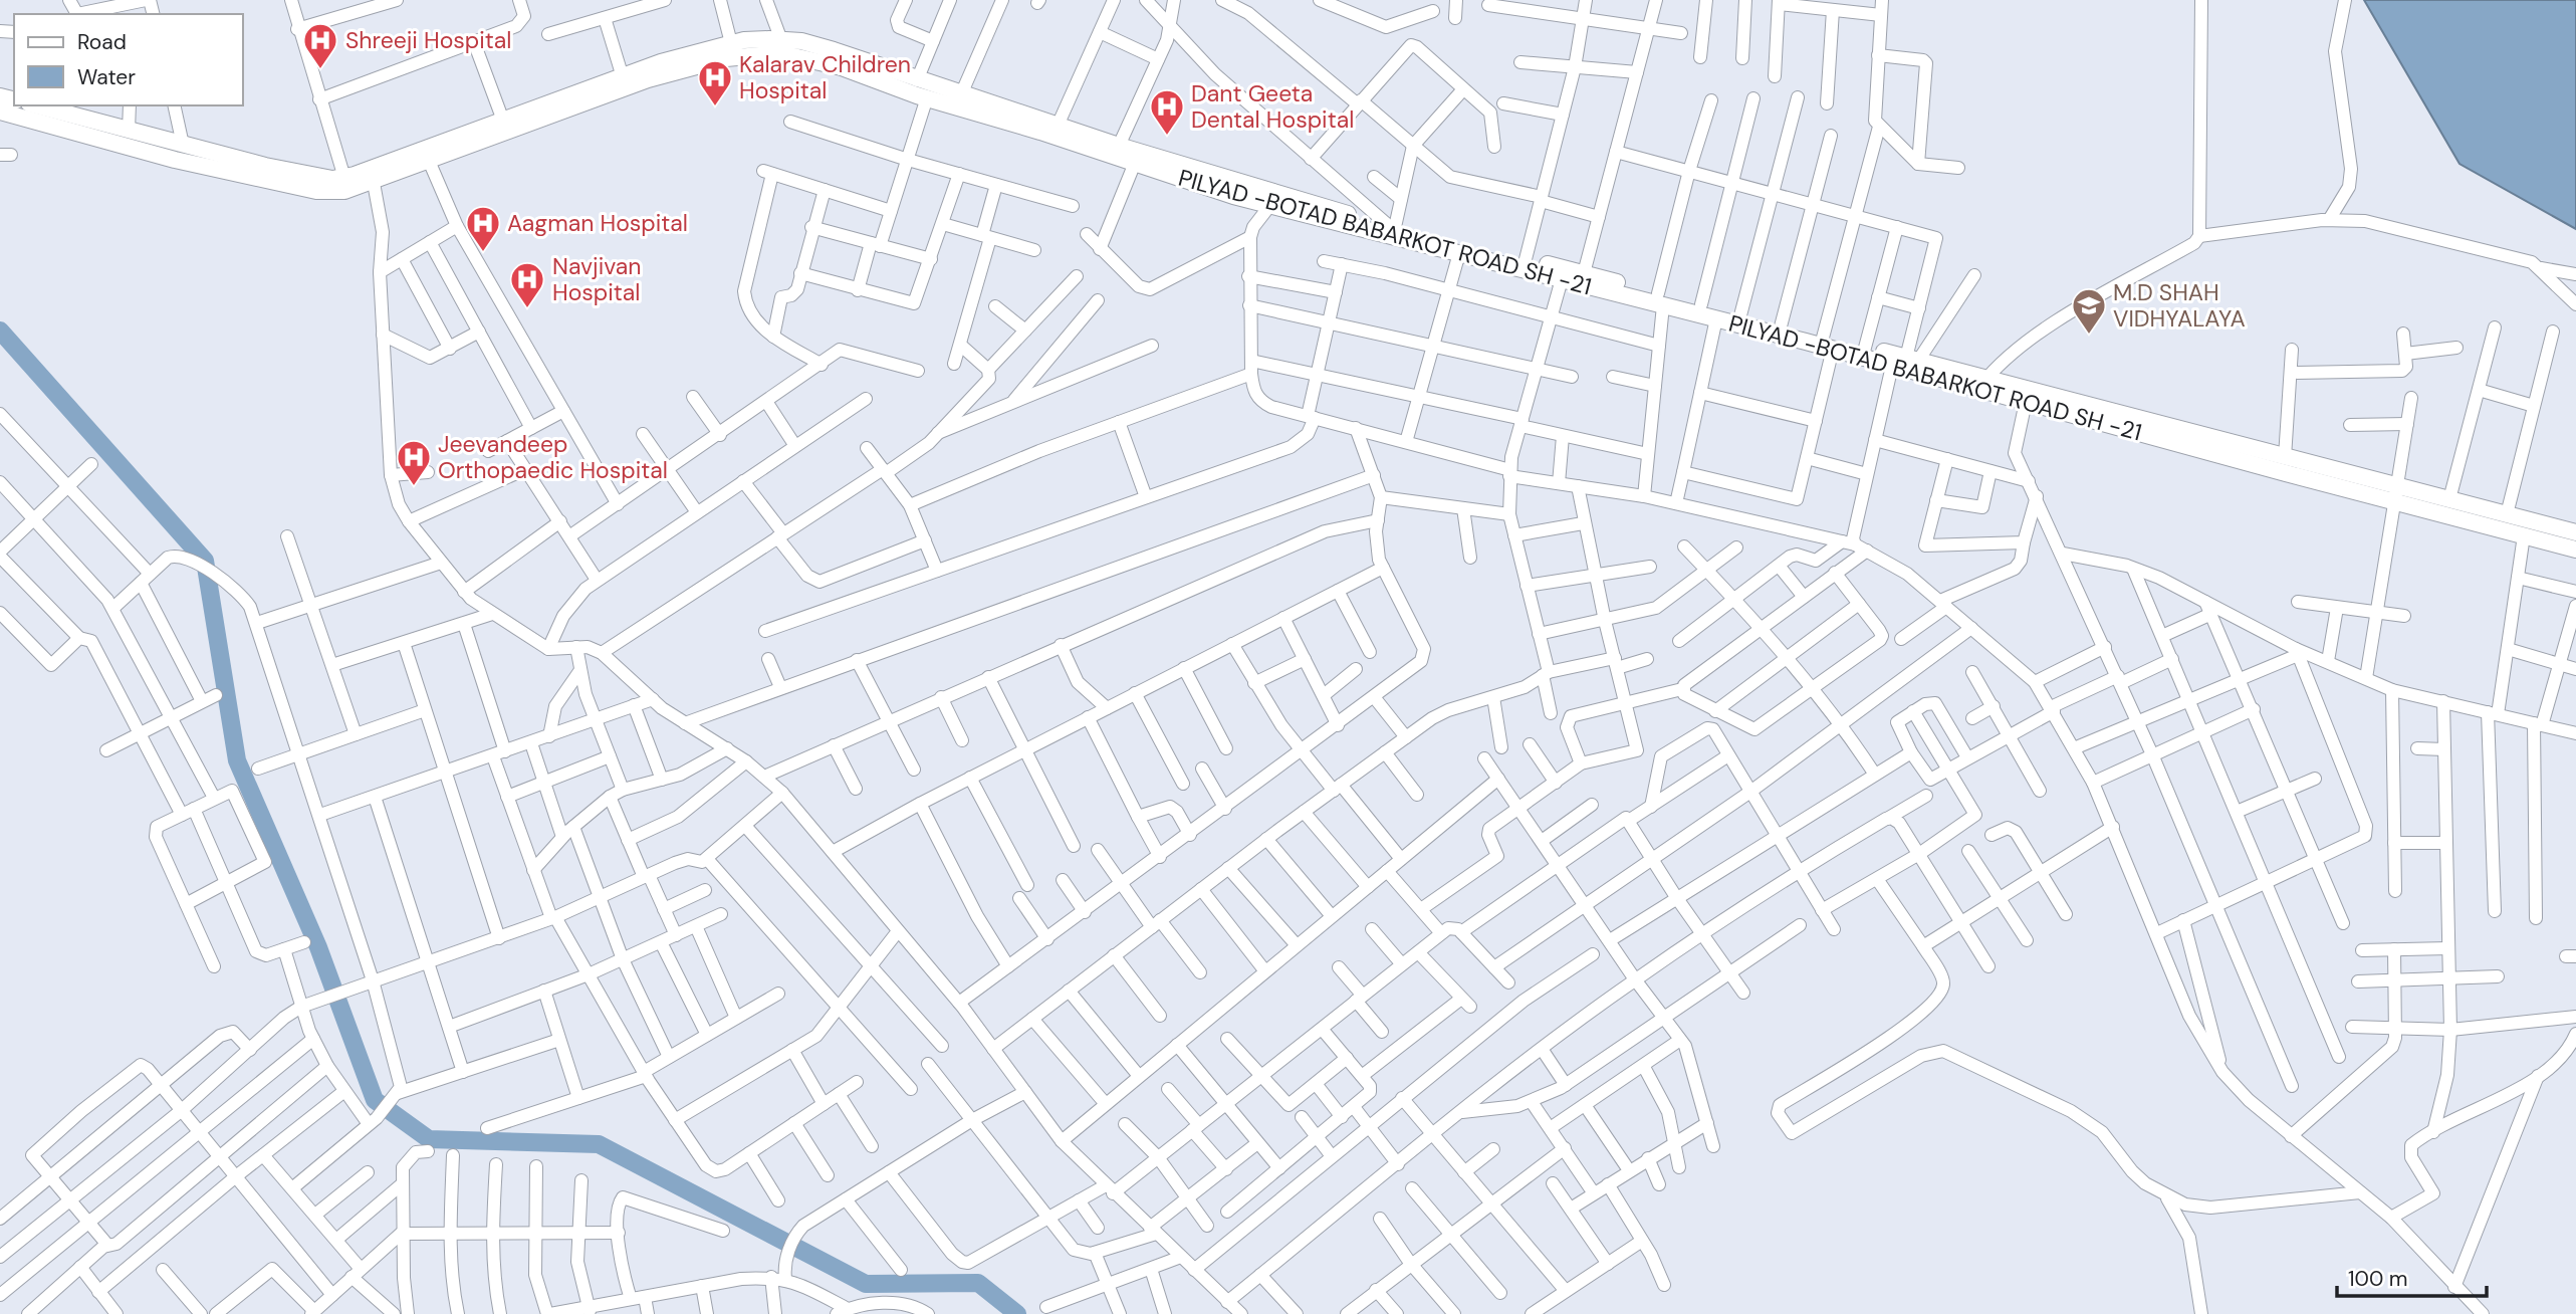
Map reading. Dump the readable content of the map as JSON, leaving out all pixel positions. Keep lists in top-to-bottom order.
{
  "streets": {
    "main road": ["PILYAD -BOTAD BABARKOT ROAD SH -21"]
  },
  "places": {
    "hospital": [
      "Shreeji Hospital",
      "Kalarav Children Hospital",
      "Dant Geeta Dental Hospital",
      "Aagman Hospital",
      "Navjivan Hospital",
      "Jeevandeep Orthopaedic Hospital"
    ],
    "school or university": ["M.D SHAH VIDHYALAYA"]
  },
  "legend": ["Road", "Water"],
  "scale_bar": "100 m"
}
